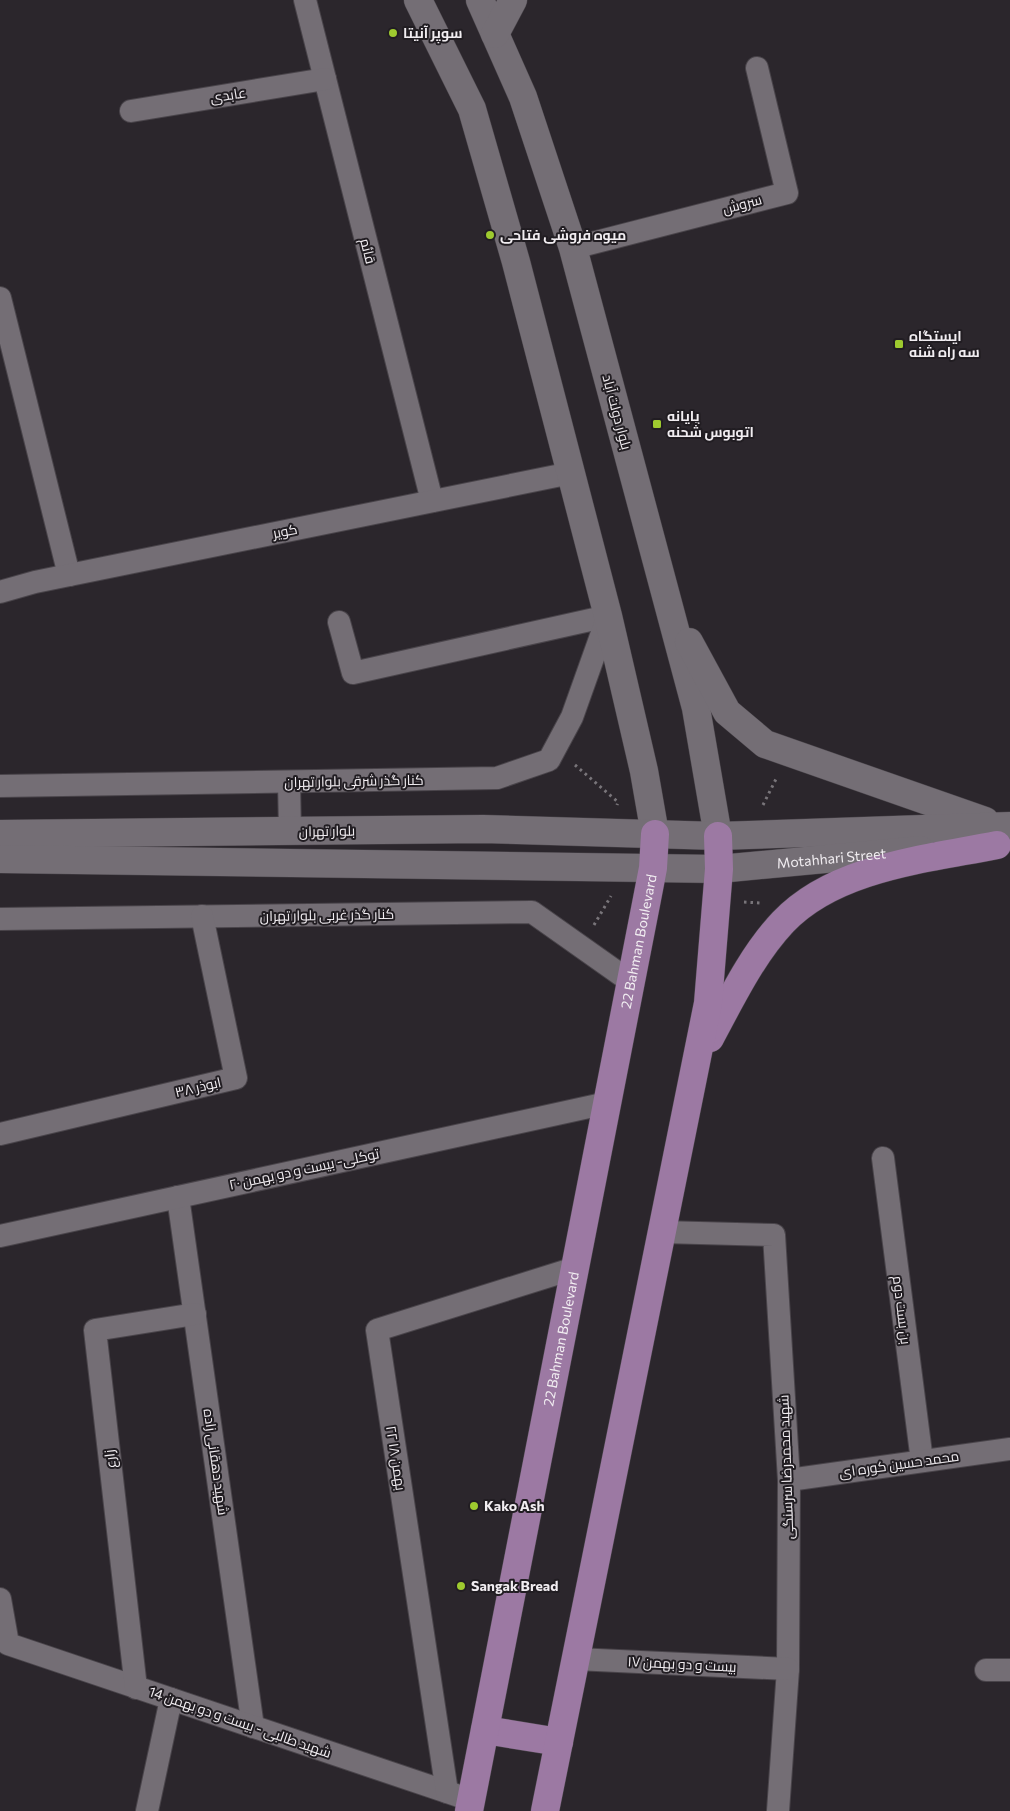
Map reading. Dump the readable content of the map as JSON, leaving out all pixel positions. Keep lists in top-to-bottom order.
{
  "streets": {
    "main road": [
      "بلوار دولت آباد",
      "بلوار تهران",
      "Motahhari Street",
      "22 Bahman Boulevard"
    ],
    "street": [
      "عابدی",
      "سروش",
      "قائم",
      "کویر",
      "کنار گذر شرقی بلوار تهران",
      "کنار گذر غربی بلوار تهران",
      "۳۸ ابوذر",
      "توکلی- بیست و دو بهمن ۲۰",
      "بن بست دوم",
      "۲۲ بهمن ۱۸",
      "زارع",
      "شهید دهقانی زاده",
      "محمد حسین کوره ای",
      "شهید محمدرضا سرسنگی",
      "بیست و دو بهمن ۱۷",
      "شهید طالبی - بیست و دو بهمن 14"
    ]
  },
  "crossings": [
    ["عابدی", "قائم"],
    ["سروش", "بلوار دولت آباد"],
    ["قائم", "کویر"],
    ["بلوار دولت آباد", "Motahhari Street"],
    ["بلوار تهران", "Motahhari Street"],
    ["بلوار تهران", "22 Bahman Boulevard"],
    ["Motahhari Street", "22 Bahman Boulevard"],
    ["کنار گذر غربی بلوار تهران", "22 Bahman Boulevard"],
    ["کنار گذر غربی بلوار تهران", "۳۸ ابوذر"],
    ["22 Bahman Boulevard", "توکلی- بیست و دو بهمن ۲۰"],
    ["22 Bahman Boulevard", "۲۲ بهمن ۱۸"],
    ["22 Bahman Boulevard", "شهید طالبی - بیست و دو بهمن 14"],
    ["توکلی- بیست و دو بهمن ۲۰", "شهید دهقانی زاده"],
    ["بن بست دوم", "محمد حسین کوره ای"],
    ["۲۲ بهمن ۱۸", "شهید طالبی - بیست و دو بهمن 14"],
    ["زارع", "شهید دهقانی زاده"],
    ["زارع", "شهید طالبی - بیست و دو بهمن 14"],
    ["شهید دهقانی زاده", "شهید طالبی - بیست و دو بهمن 14"],
    ["محمد حسین کوره ای", "شهید محمدرضا سرسنگی"],
    ["شهید محمدرضا سرسنگی", "بیست و دو بهمن ۱۷"]
  ],
  "places": {
    "other": [
      "سوپر آنیتا",
      "میوه فروشی فتاحی",
      "Kako Ash",
      "Sangak Bread"
    ],
    "transit": ["ایستگاه سه راه شنه", "پایانه اتوبوس شحنه"]
  }
}
